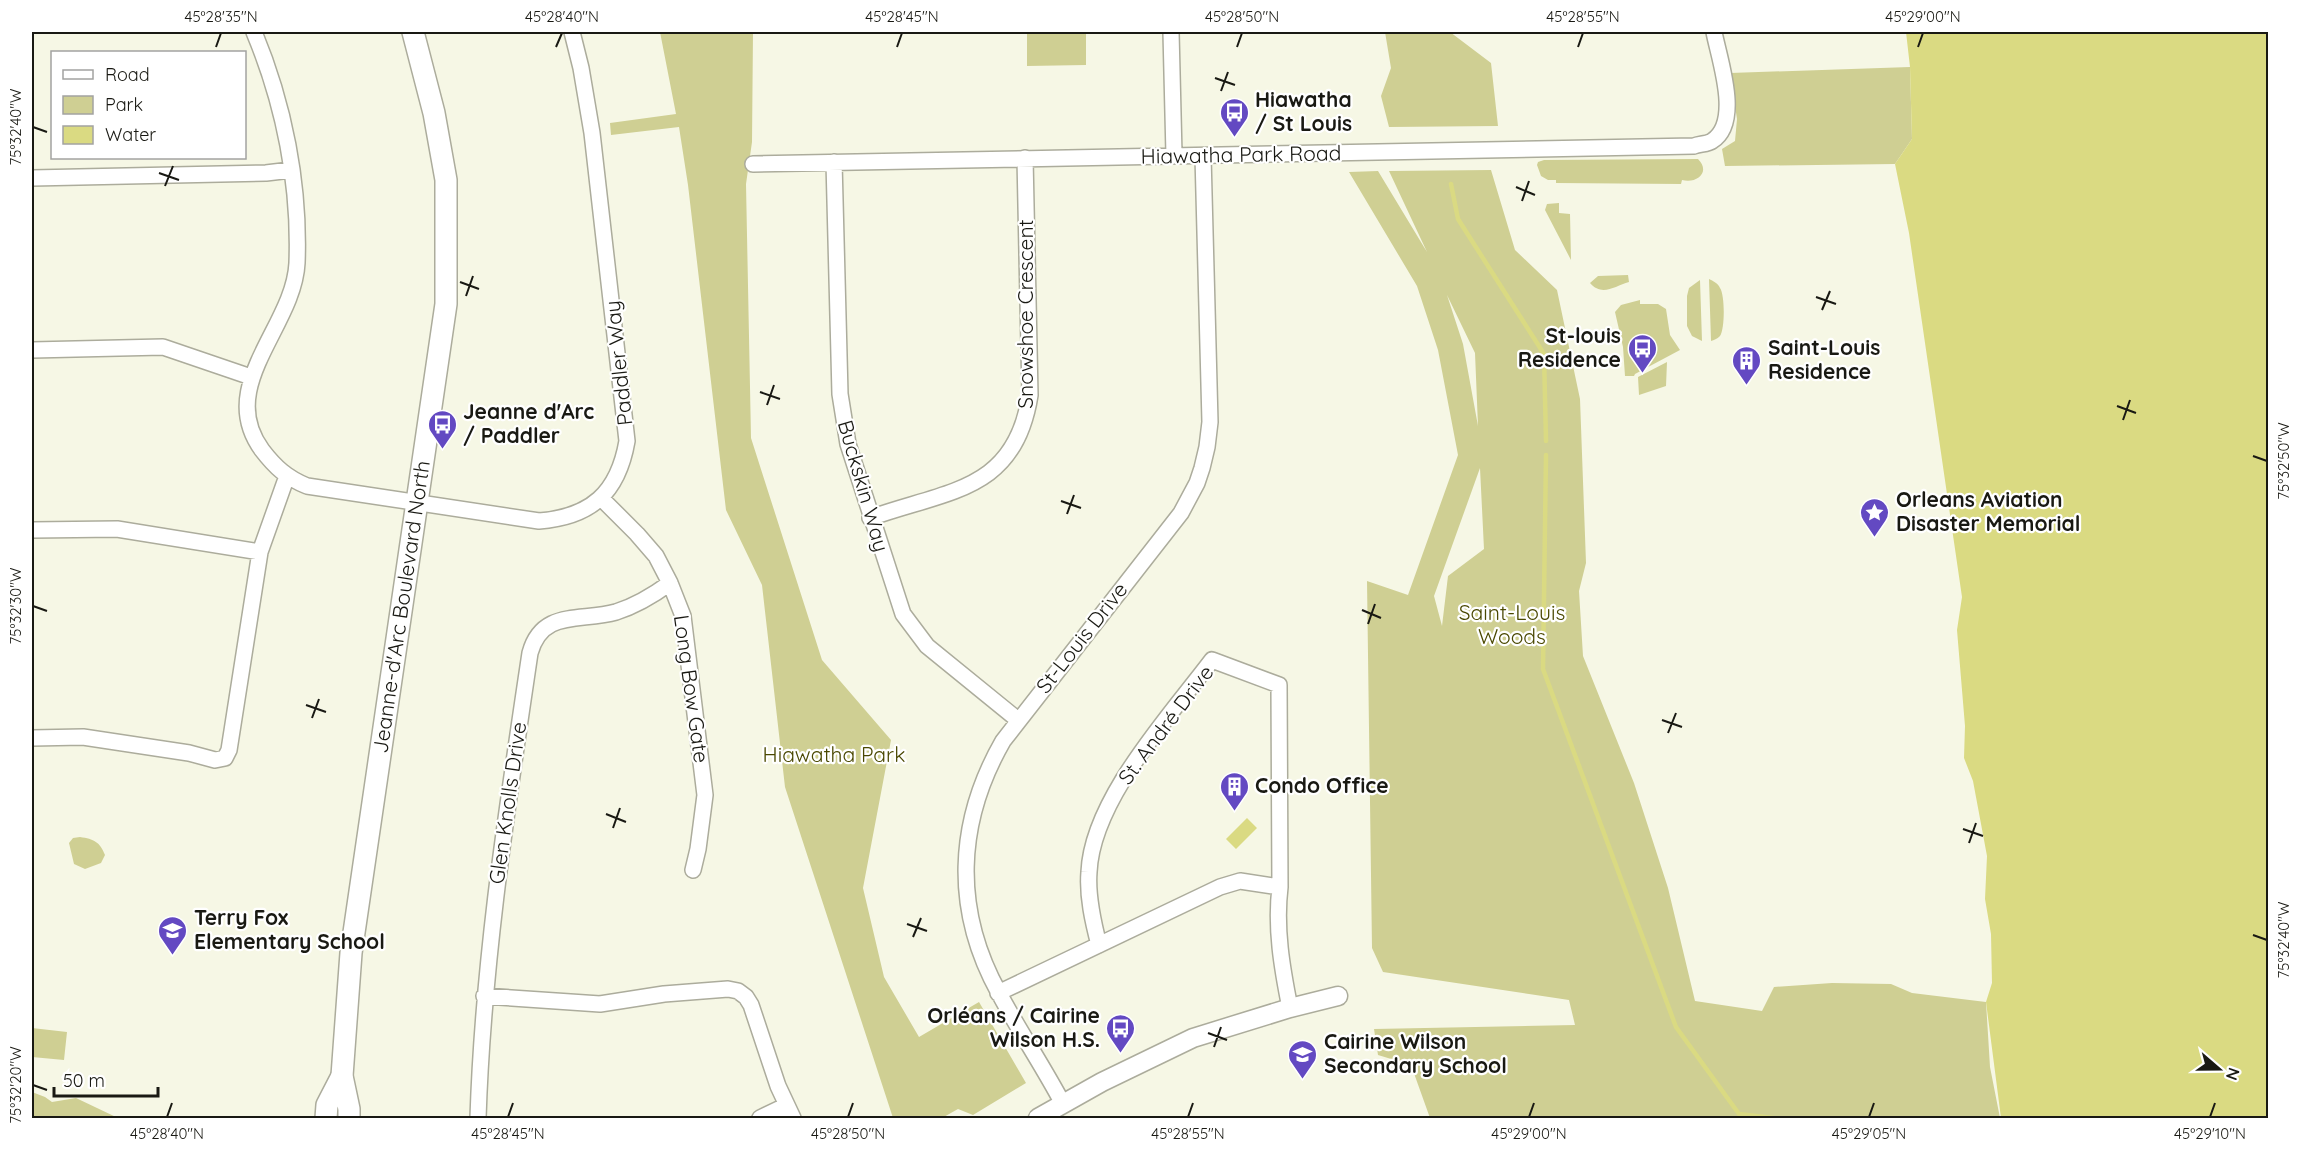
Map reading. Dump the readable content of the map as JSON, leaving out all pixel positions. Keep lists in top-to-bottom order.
{
  "streets": {
    "main road": ["Jeanne-d'Arc Boulevard North"],
    "street": [
      "Hiawatha Park Road",
      "Snowshoe Crescent",
      "Paddler Way",
      "Buckskin Way",
      "St-Louis Drive",
      "Long Bow Gate",
      "St. André Drive",
      "Glen Knolls Drive"
    ]
  },
  "crossings": [
    ["Hiawatha Park Road", "Snowshoe Crescent"],
    ["Hiawatha Park Road", "Buckskin Way"],
    ["Hiawatha Park Road", "St-Louis Drive"],
    ["Snowshoe Crescent", "Buckskin Way"],
    ["Paddler Way", "Jeanne-d'Arc Boulevard North"],
    ["Paddler Way", "Long Bow Gate"],
    ["Buckskin Way", "St-Louis Drive"],
    ["Long Bow Gate", "Glen Knolls Drive"]
  ],
  "parks": ["Saint-Louis Woods", "Hiawatha Park"],
  "places": {
    "bus stop": [
      "Hiawatha / St Louis",
      "St-louis Residence",
      "Jeanne d'Arc / Paddler",
      "Orléans / Cairine Wilson H.S."
    ],
    "building": ["Saint-Louis Residence", "Condo Office"],
    "place": ["Orleans Aviation Disaster Memorial"],
    "school or university": ["Terry Fox Elementary School", "Cairine Wilson Secondary School"]
  },
  "legend": ["Road", "Park", "Water"],
  "scale_bar": "50 m",
  "north": "right",
  "coordinates": [
    "45°28'35\"N",
    "45°28'40\"N",
    "45°28'45\"N",
    "45°28'50\"N",
    "45°28'55\"N",
    "45°29'00\"N",
    "75°32'40\"W",
    "75°32'50\"W",
    "75°32'30\"W",
    "75°32'20\"W",
    "45°29'05\"N",
    "45°29'10\"N"
  ]
}
